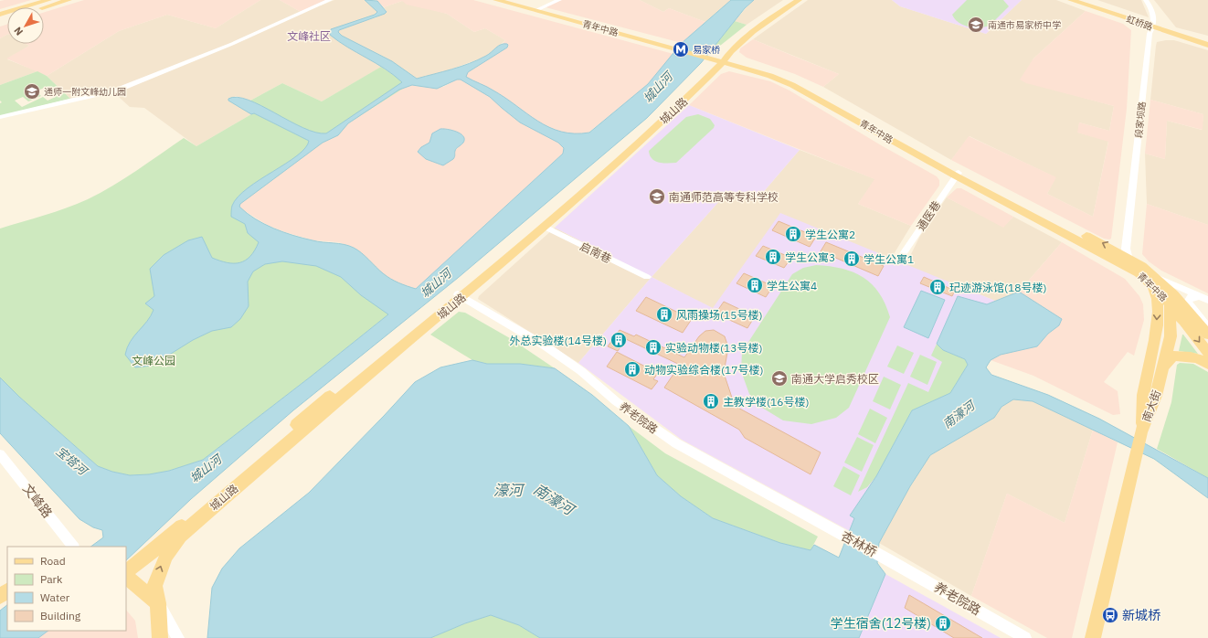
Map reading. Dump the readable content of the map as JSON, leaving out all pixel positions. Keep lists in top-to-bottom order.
{
  "streets": {
    "main road": [
      "虹桥路",
      "青年中路",
      "城山路",
      "南大街"
    ],
    "street": [
      "段家坝路",
      "通医巷",
      "启南巷",
      "养老院路",
      "文峰路",
      "杏林桥"
    ]
  },
  "crossings": [
    ["虹桥路", "段家坝路"],
    ["青年中路", "城山路"],
    ["青年中路", "段家坝路"],
    ["青年中路", "通医巷"],
    ["青年中路", "南大街"],
    ["城山路", "启南巷"],
    ["城山路", "养老院路"],
    ["养老院路", "杏林桥"]
  ],
  "districts": ["文峰社区"],
  "water": [
    "城山河",
    "南濠河",
    "宝塔河",
    "濠河"
  ],
  "parks": ["文峰公园"],
  "places": {
    "school or university": [
      "南通市易家桥中学",
      "通师一附文峰幼儿园",
      "南通师范高等专科学校",
      "南通大学启秀校区"
    ],
    "metro station": ["易家桥"],
    "building": [
      "学生公寓2",
      "学生公寓3",
      "学生公寓1",
      "学生公寓4",
      "玘迹游泳馆(18号楼)",
      "风雨操场(15号楼)",
      "外总实验楼(14号楼)",
      "实验动物楼(13号楼)",
      "动物实验综合楼(17号楼)",
      "主教学楼(16号楼)",
      "学生宿舍(12号楼)"
    ],
    "bus stop": ["新城桥"]
  },
  "legend": [
    "Road",
    "Park",
    "Water",
    "Building"
  ],
  "north": "bottom left"
}
